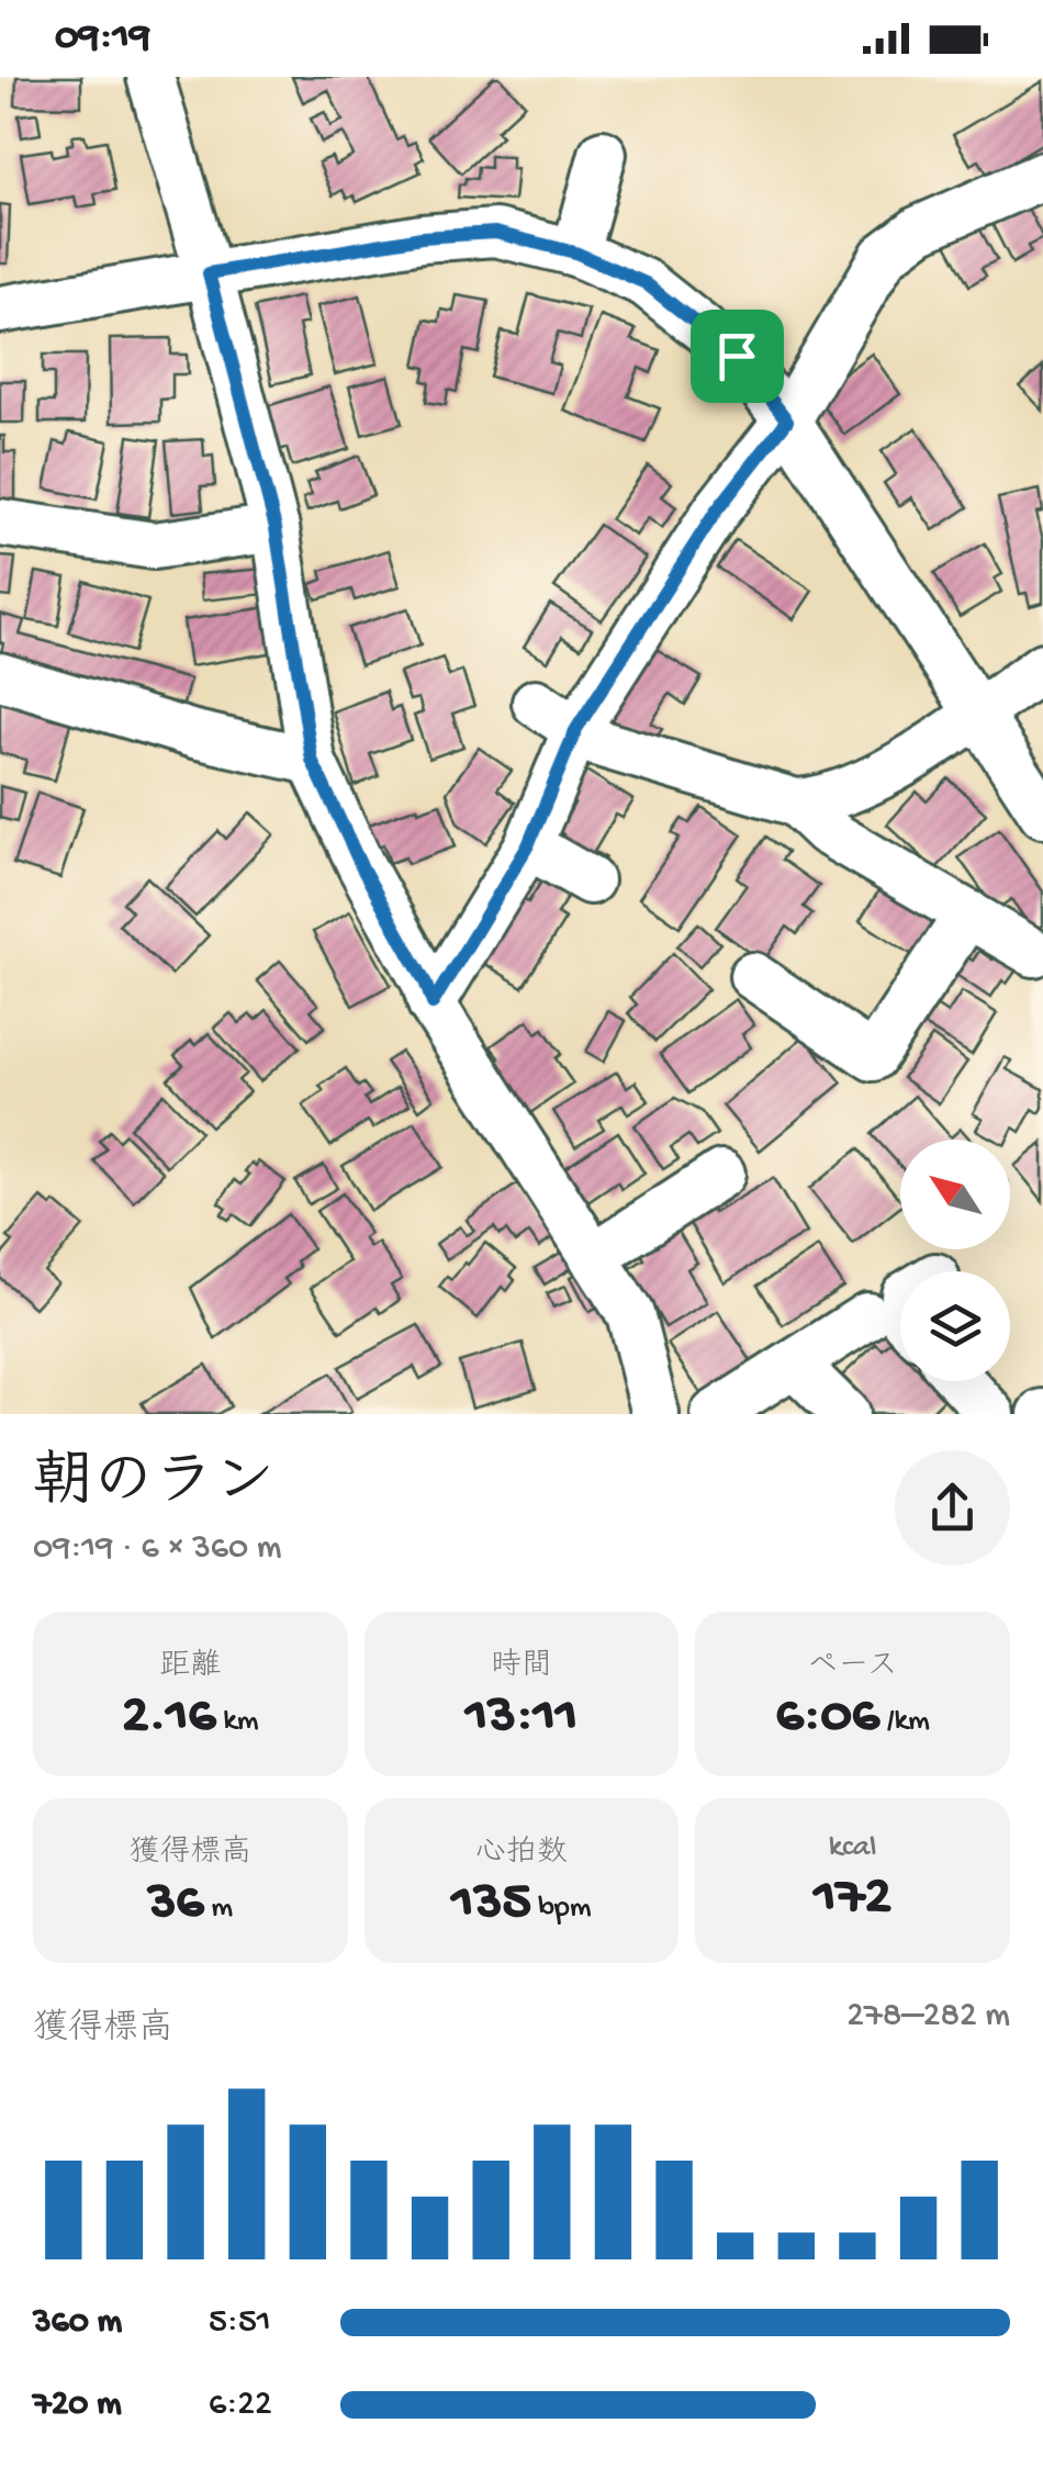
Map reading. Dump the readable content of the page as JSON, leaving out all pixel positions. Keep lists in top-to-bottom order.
{
  "north": "top left",
  "page": {
    "status": "09:19",
    "heading": ["朝のラン", "09:19 · 6 × 360 m"],
    "stats": [
      ["距離", "2.16 km"],
      ["時間", "13:11"],
      ["ペース", "6:06 /km"],
      ["獲得標高", "36 m"],
      ["心拍数", "135 bpm"],
      ["kcal", "172"]
    ],
    "chart": ["獲得標高", "278–282 m"],
    "list": [
      {
        "name": "360 m",
        "note": "5:51"
      },
      {
        "name": "720 m",
        "note": "6:22"
      }
    ]
  }
}
